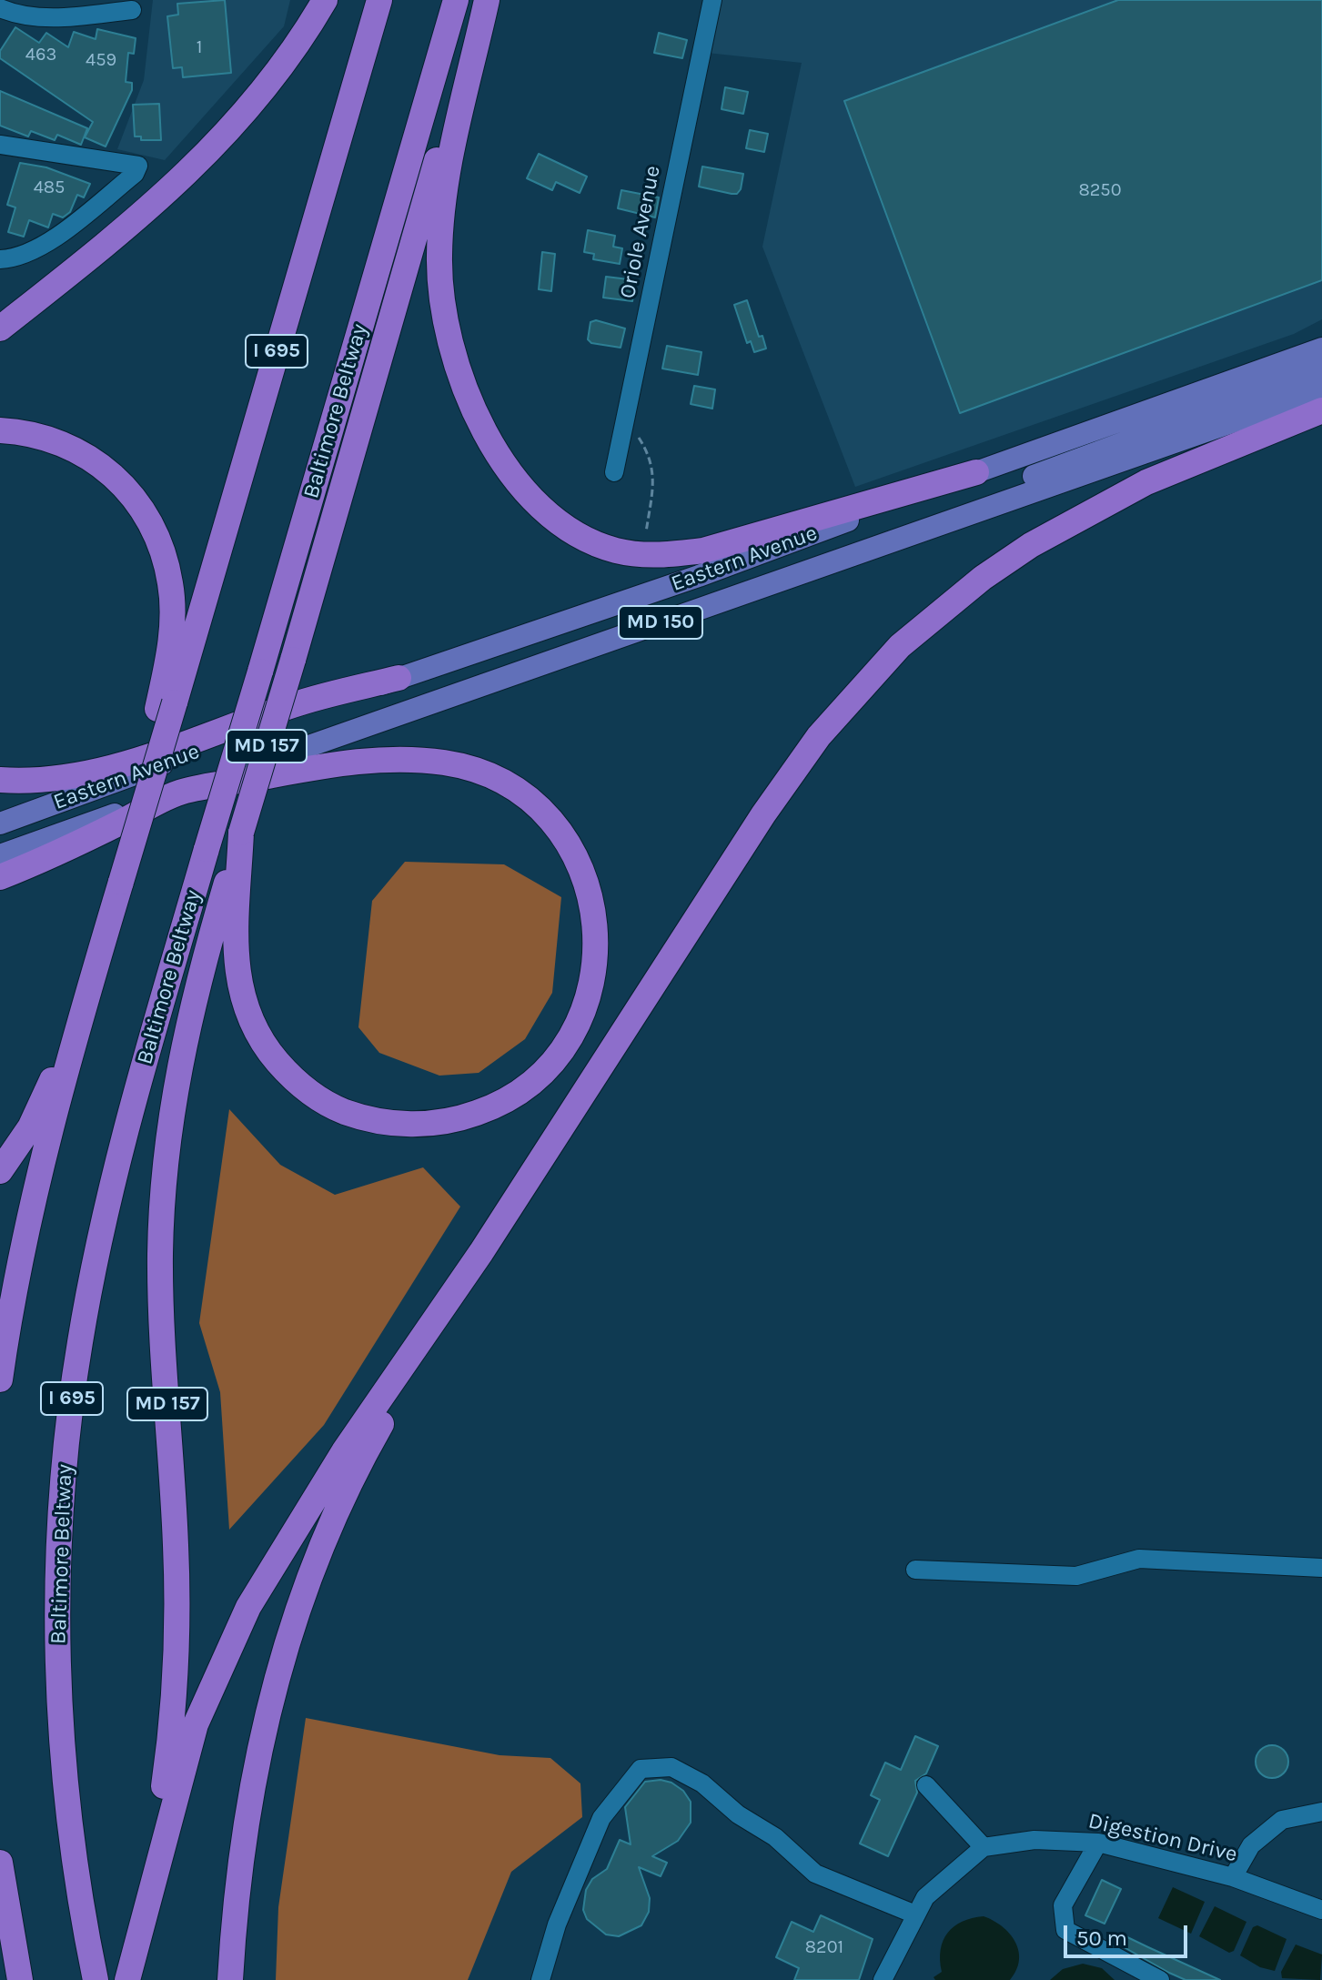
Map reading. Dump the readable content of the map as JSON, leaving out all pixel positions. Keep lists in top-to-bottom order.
{
  "streets": {
    "highway": ["I 695", "Baltimore Beltway", "MD 157"],
    "main road": ["Eastern Avenue", "MD 150"],
    "street": ["Oriole Avenue", "Digestion Drive"]
  },
  "house_numbers": [
    "1",
    "463",
    "459",
    "485",
    "8250",
    "8201"
  ],
  "scale_bar": "50 m"
}
